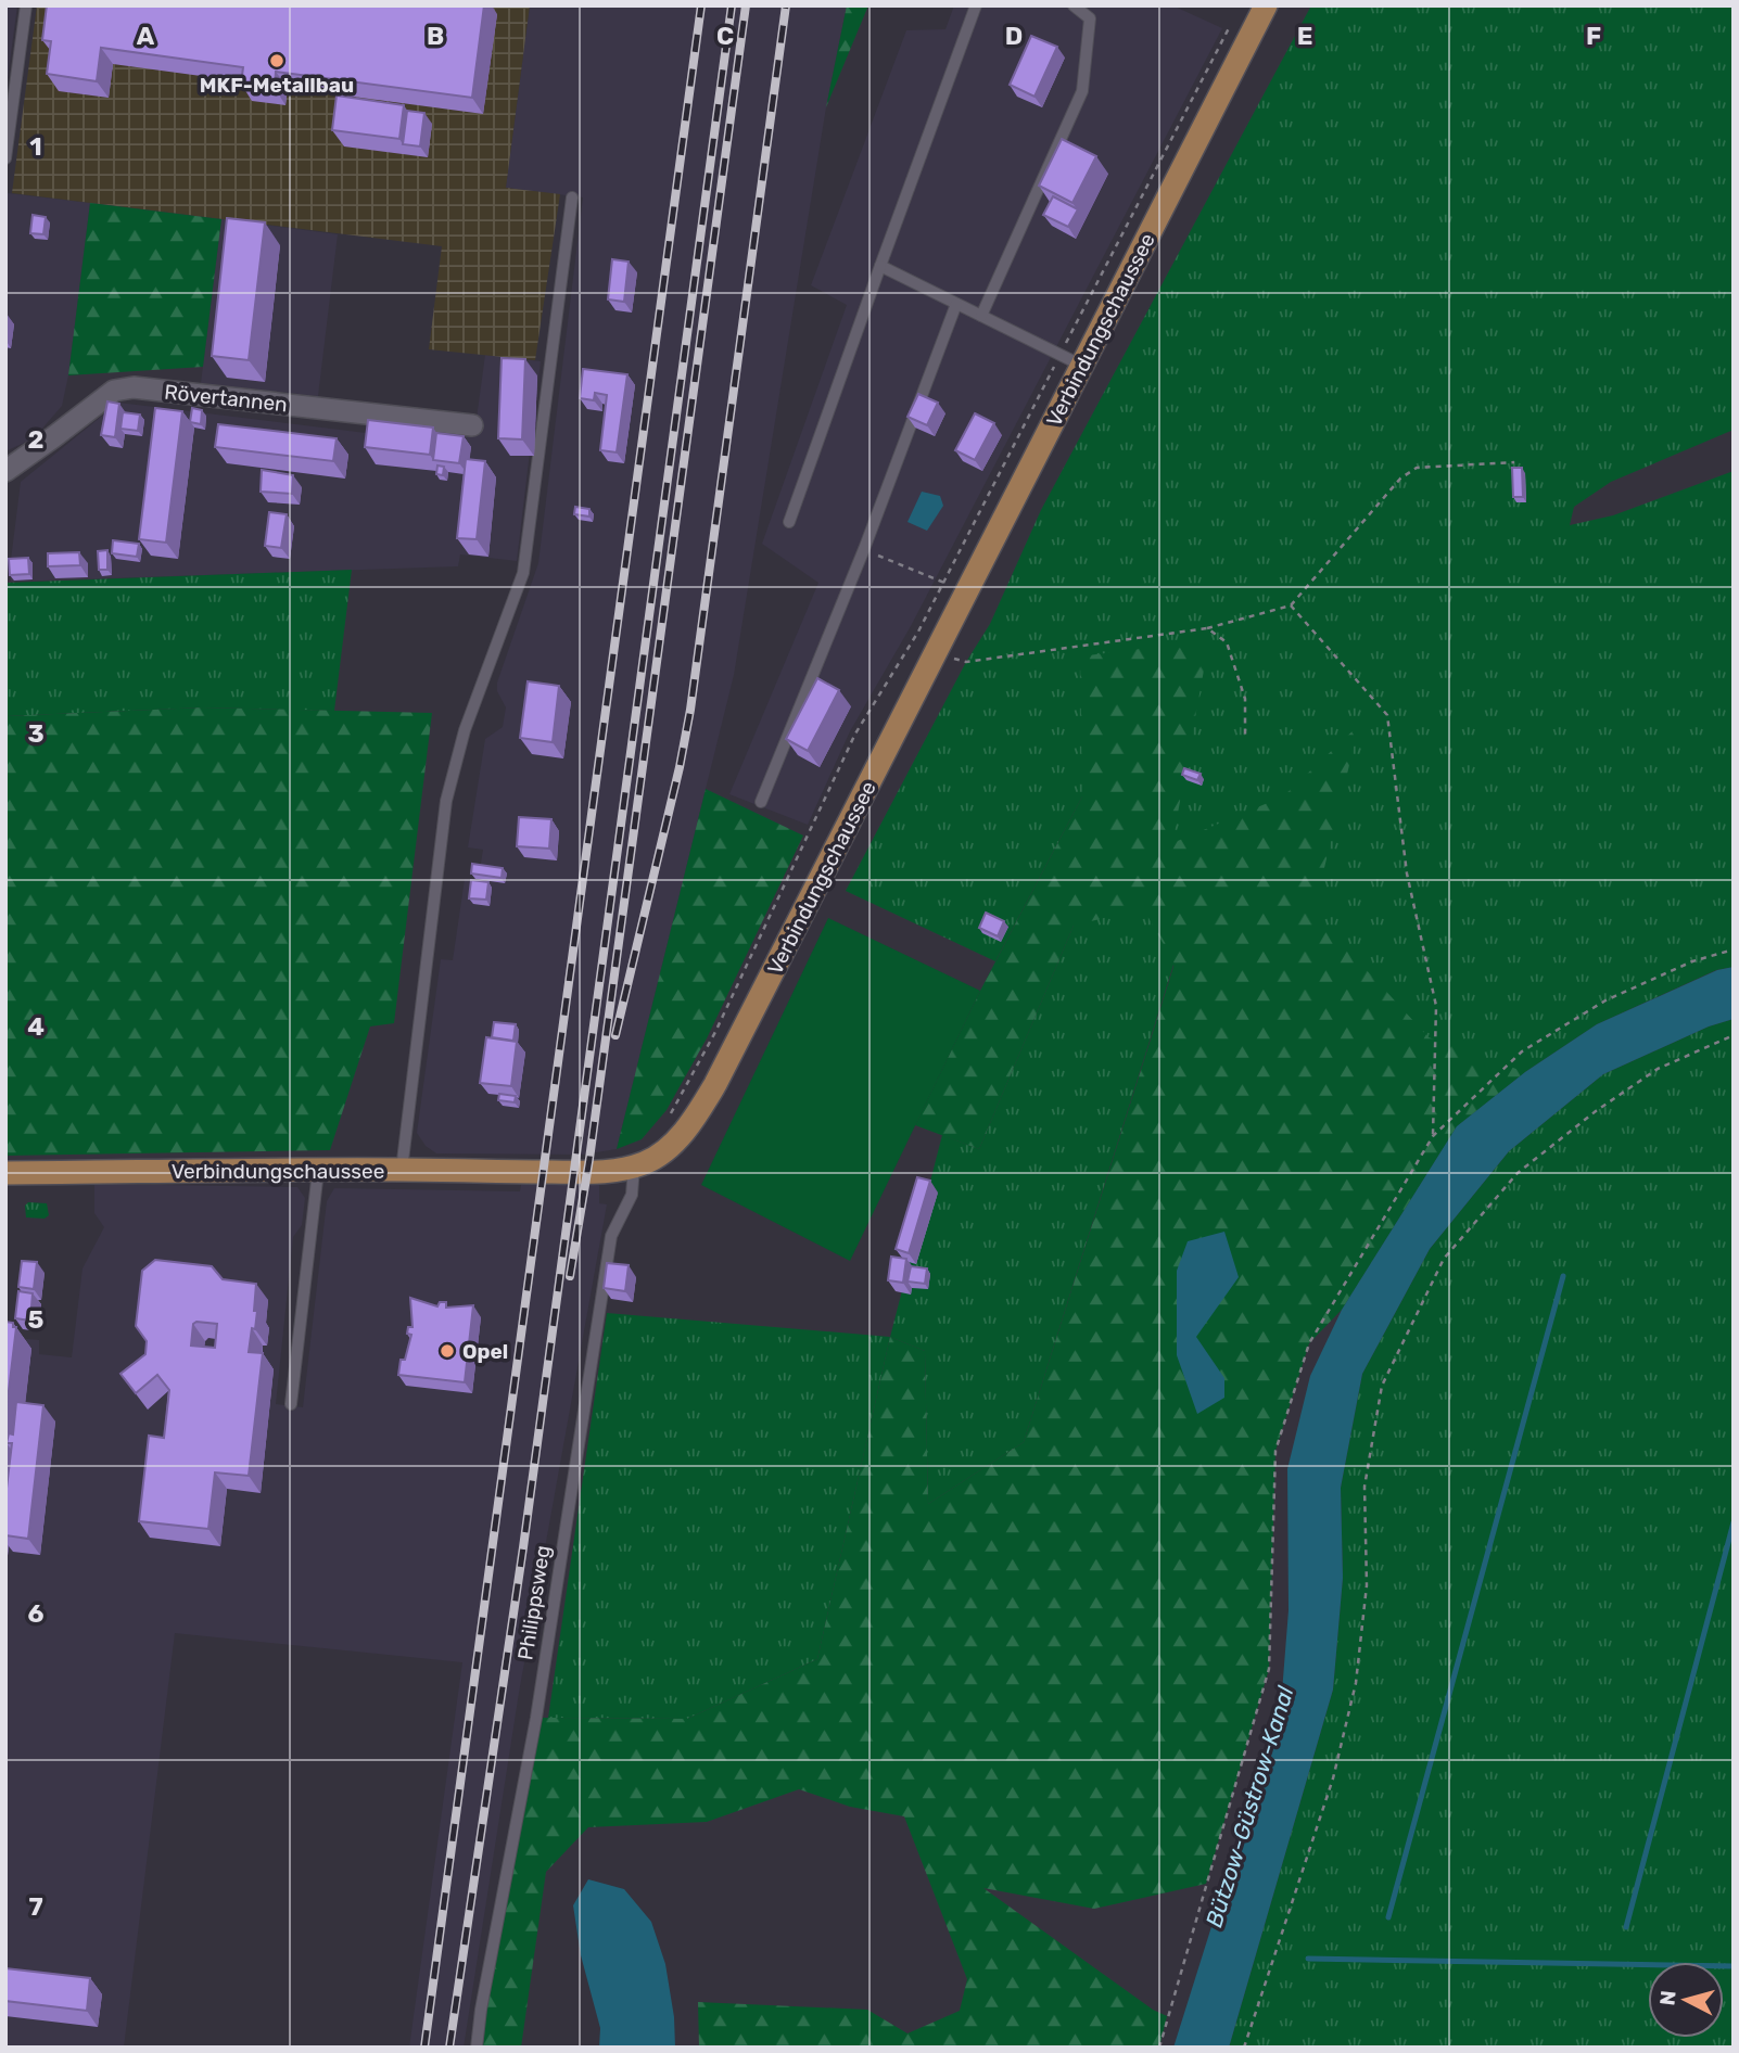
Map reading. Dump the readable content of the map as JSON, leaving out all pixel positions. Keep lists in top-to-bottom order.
{
  "streets": {
    "main road": ["Verbindungschaussee"],
    "street": ["Rövertannen"],
    "lane": ["Philippsweg"]
  },
  "crossings": [
    ["Verbindungschaussee", "Philippsweg"]
  ],
  "water": ["Bützow-Güstrow-Kanal"],
  "places": ["MKF-Metallbau", "Opel"],
  "north": "left",
  "grid": {
    "columns": [
      "A",
      "B",
      "C",
      "D",
      "E",
      "F"
    ],
    "rows": [
      "1",
      "2",
      "3",
      "4",
      "5",
      "6",
      "7"
    ]
  }
}
